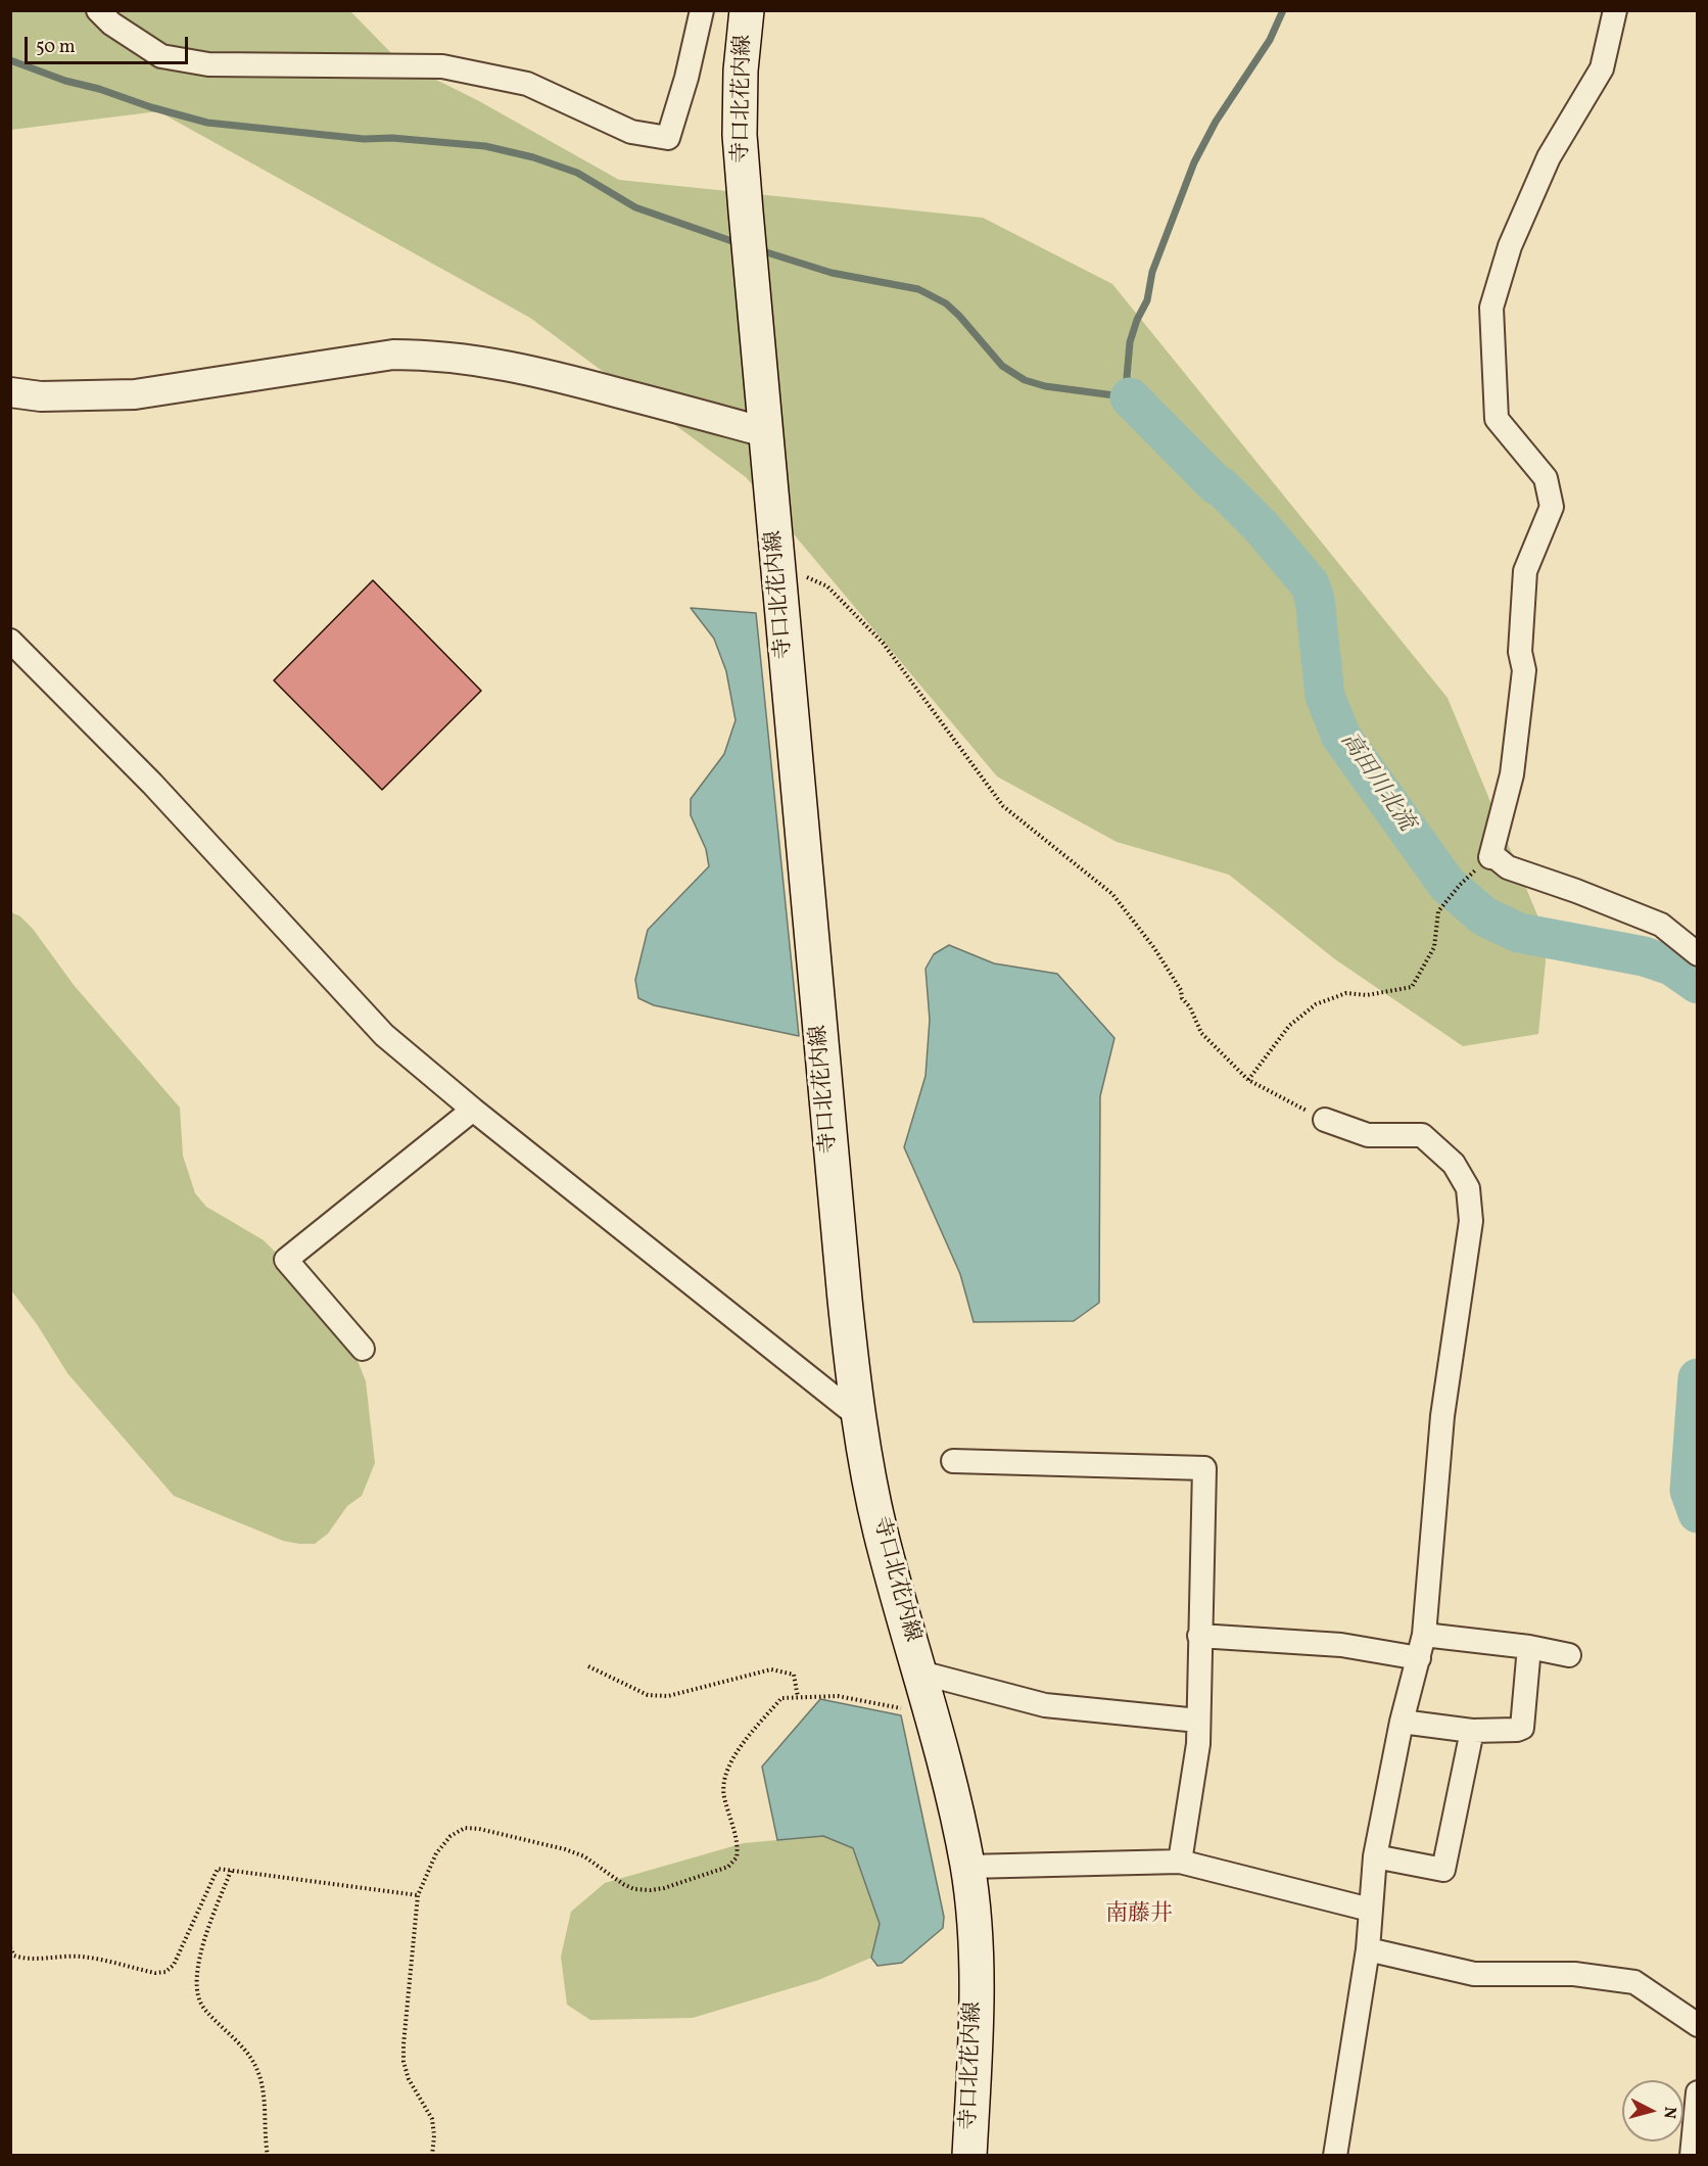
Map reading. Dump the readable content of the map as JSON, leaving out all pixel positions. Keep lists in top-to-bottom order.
{
  "streets": {
    "main road": ["寺口北花内線"]
  },
  "districts": ["南藤井"],
  "water": ["高田川北流"],
  "scale_bar": "50 m",
  "north": "right"
}
